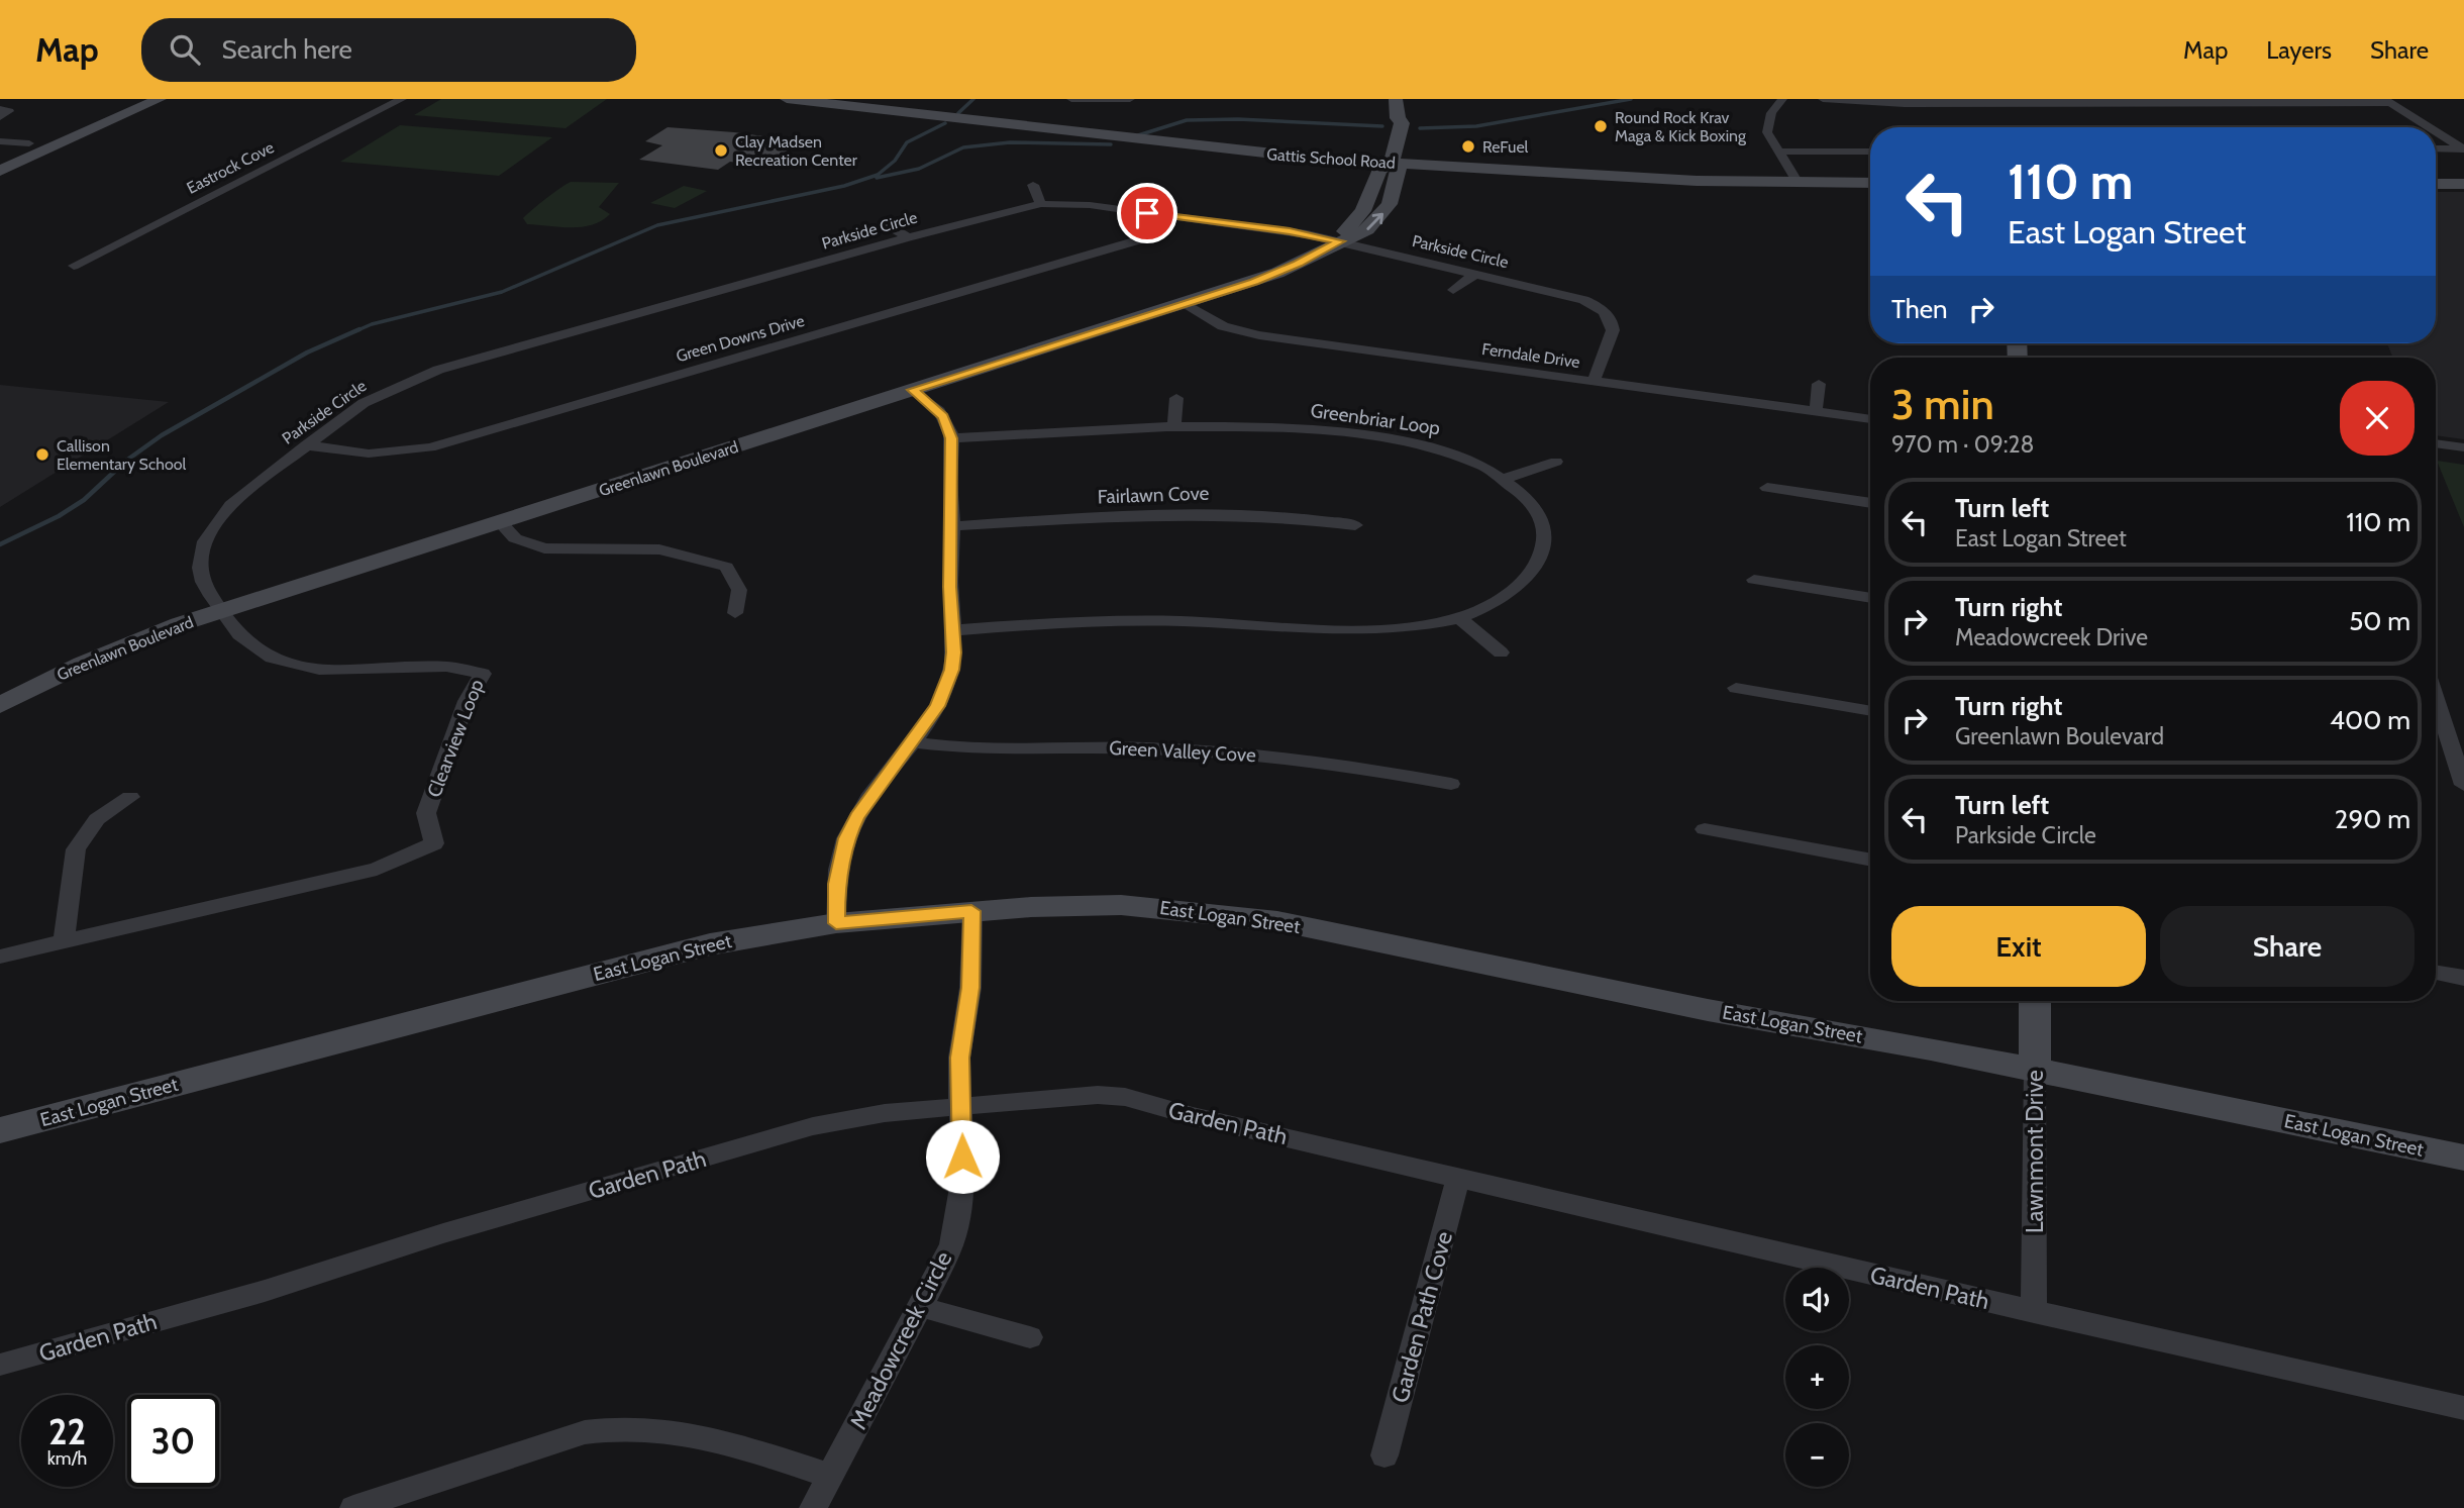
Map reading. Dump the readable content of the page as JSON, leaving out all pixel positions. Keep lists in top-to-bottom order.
{
  "streets": {
    "street": [
      "Gattis School Road",
      "Eastrock Cove",
      "Parkside Circle",
      "Green Downs Drive",
      "Ferndale Drive",
      "Greenbriar Loop",
      "Greenlawn Boulevard",
      "Fairlawn Cove",
      "Clearview Loop",
      "Green Valley Cove",
      "East Logan Street",
      "Garden Path",
      "Lawnmont Drive",
      "Garden Path Cove",
      "Meadowcreek Circle"
    ]
  },
  "crossings": [
    ["Gattis School Road", "Greenlawn Boulevard"],
    ["Parkside Circle", "Green Downs Drive"],
    ["Parkside Circle", "Ferndale Drive"],
    ["Parkside Circle", "Greenlawn Boulevard"],
    ["Parkside Circle", "Clearview Loop"],
    ["Ferndale Drive", "Greenlawn Boulevard"],
    ["Greenlawn Boulevard", "Clearview Loop"],
    ["East Logan Street", "Lawnmont Drive"],
    ["East Logan Street", "Meadowcreek Circle"],
    ["Garden Path", "Lawnmont Drive"],
    ["Garden Path", "Garden Path Cove"],
    ["Garden Path", "Meadowcreek Circle"]
  ],
  "places": [
    "Round Rock Krav Maga & Kick Boxing",
    "ReFuel",
    "Clay Madsen Recreation Center",
    "Callison Elementary School"
  ],
  "page": {
    "header": "Map",
    "search": "Search here",
    "nav": ["Map", "Layers", "Share"],
    "turn": ["110 m", "East Logan Street"],
    "then": "Then",
    "heading": ["3 min", "970 m · 09:28"],
    "list": [
      {
        "name": "Turn left",
        "note": "East Logan Street",
        "value": "110 m"
      },
      {
        "name": "Turn right",
        "note": "Meadowcreek Drive",
        "value": "50 m"
      },
      {
        "name": "Turn right",
        "note": "Greenlawn Boulevard",
        "value": "400 m"
      },
      {
        "name": "Turn left",
        "note": "Parkside Circle",
        "value": "290 m"
      }
    ],
    "buttons": ["Exit", "Share"],
    "map_buttons": ["+", "−"],
    "speed": "22 km/h",
    "limit": "30"
  }
}
